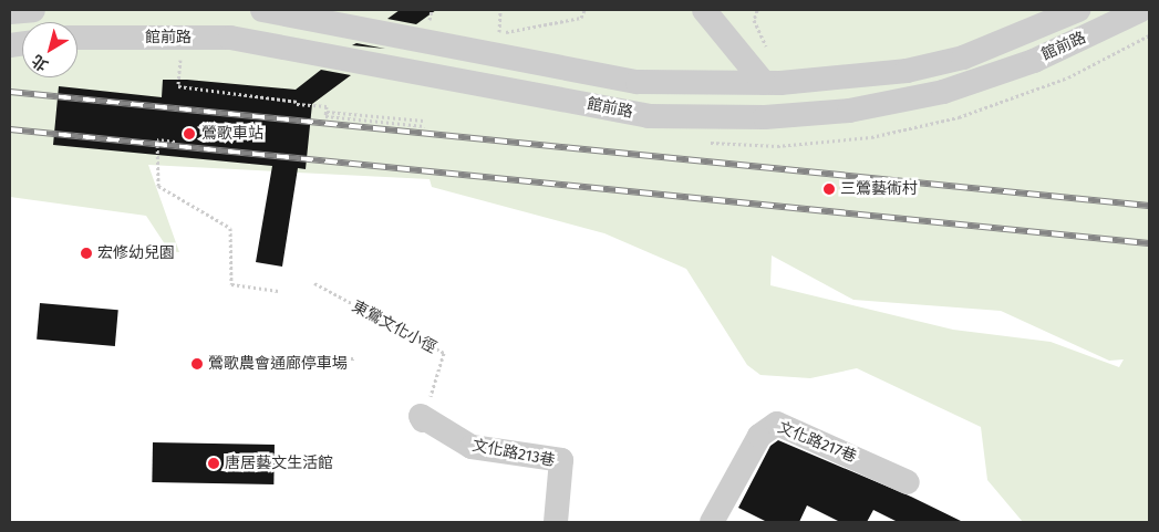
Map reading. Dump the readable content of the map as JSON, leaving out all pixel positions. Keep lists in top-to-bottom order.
{
  "streets": {
    "street": ["館前路", "文化路217巷", "文化路213巷"],
    "path": ["東鶯文化小徑"]
  },
  "crossings": [
    ["東鶯文化小徑", "文化路213巷"]
  ],
  "places": [
    "鶯歌車站",
    "三鶯藝術村",
    "宏修幼兒園",
    "鶯歌農會通廊停車場",
    "唐居藝文生活館"
  ],
  "north": "bottom left"
}
